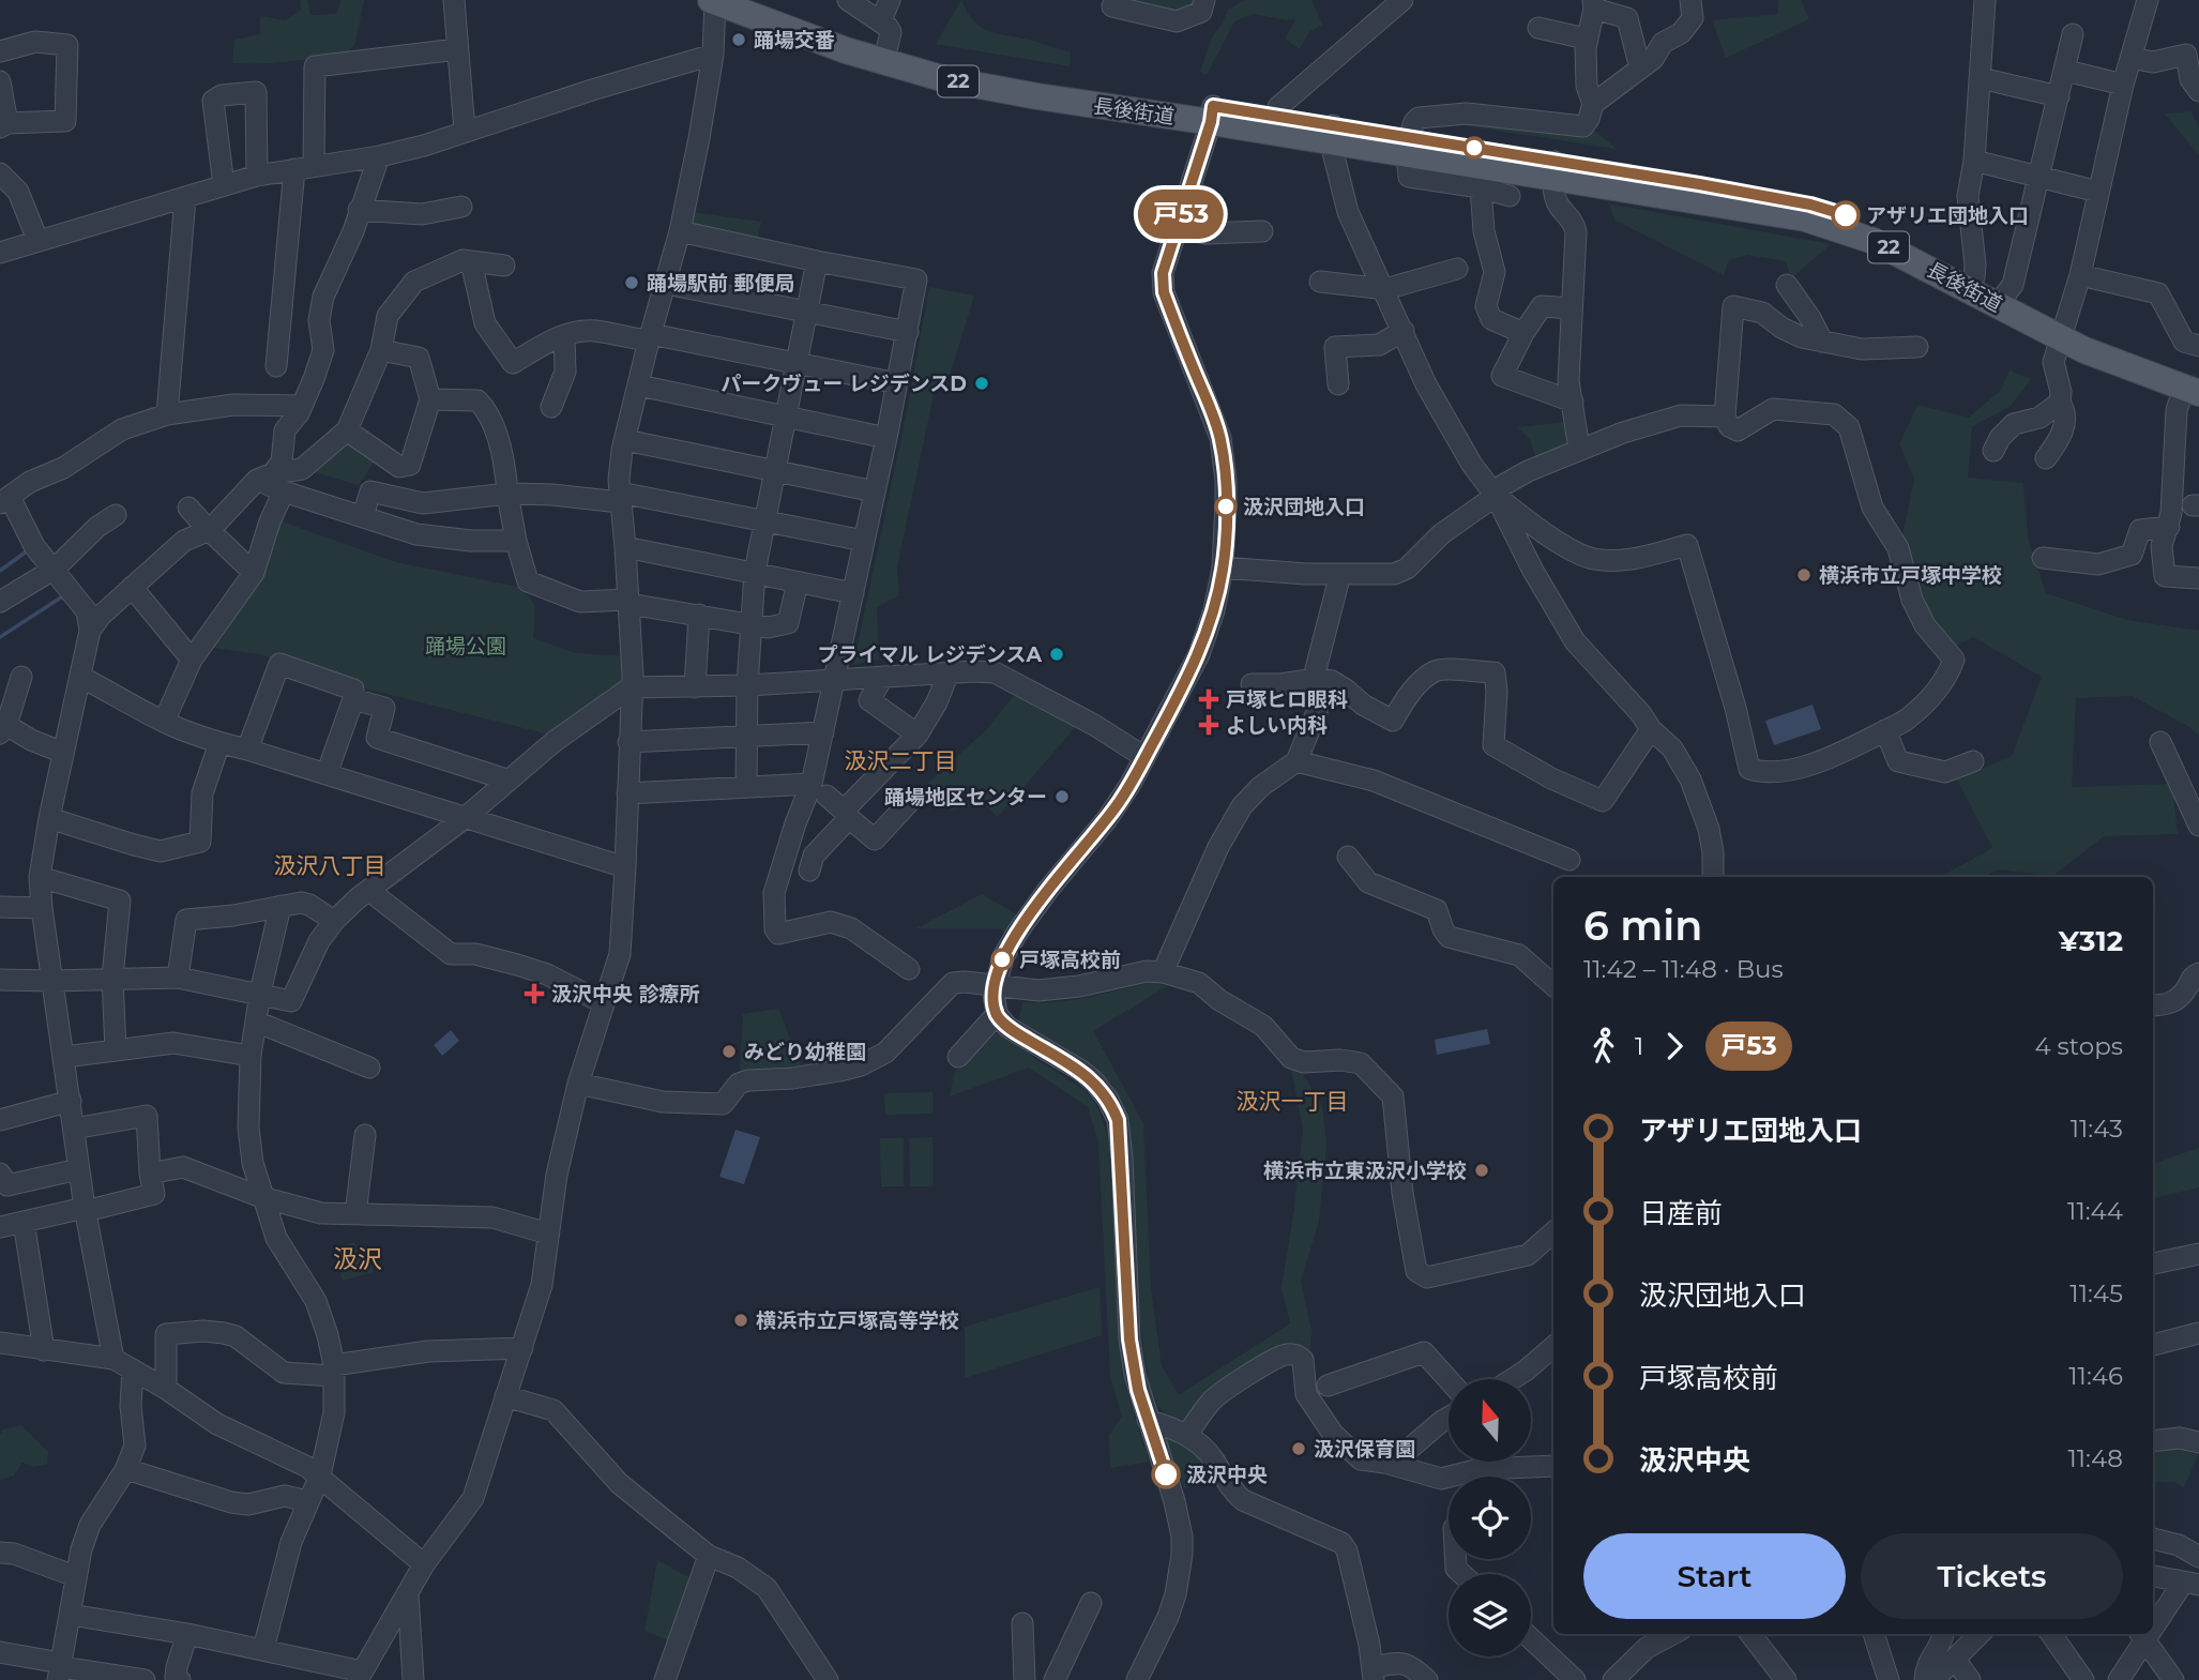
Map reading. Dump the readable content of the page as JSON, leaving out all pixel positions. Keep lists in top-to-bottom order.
{
  "streets": {
    "main road": ["22", "長後街道"]
  },
  "districts": [
    "汲沢二丁目",
    "汲沢八丁目",
    "汲沢一丁目",
    "汲沢"
  ],
  "parks": ["踊場公園"],
  "places": {
    "other": [
      "踊場交番",
      "アザリエ団地入口",
      "踊場駅前 郵便局",
      "パークヴュー レジデンスD",
      "汲沢団地入口",
      "横浜市立戸塚中学校",
      "プライマル レジデンスA",
      "踊場地区センター",
      "戸塚高校前",
      "みどり幼稚園",
      "横浜市立東汲沢小学校",
      "横浜市立戸塚高等学校",
      "汲沢保育園",
      "汲沢中央"
    ],
    "health": ["戸塚ヒロ眼科", "よしい内科", "汲沢中央 診療所"]
  },
  "lines": ["bus line 戸53"],
  "north": "top",
  "page": {
    "on_map": "戸53",
    "heading": ["6 min", "11:42 – 11:48 · Bus", "¥312"],
    "legs": ["1", "戸53", "4 stops"],
    "list": [
      {
        "name": "アザリエ団地入口",
        "value": "11:43"
      },
      {
        "name": "日産前",
        "value": "11:44"
      },
      {
        "name": "汲沢団地入口",
        "value": "11:45"
      },
      {
        "name": "戸塚高校前",
        "value": "11:46"
      },
      {
        "name": "汲沢中央",
        "value": "11:48"
      }
    ],
    "buttons": ["Start", "Tickets"]
  }
}
